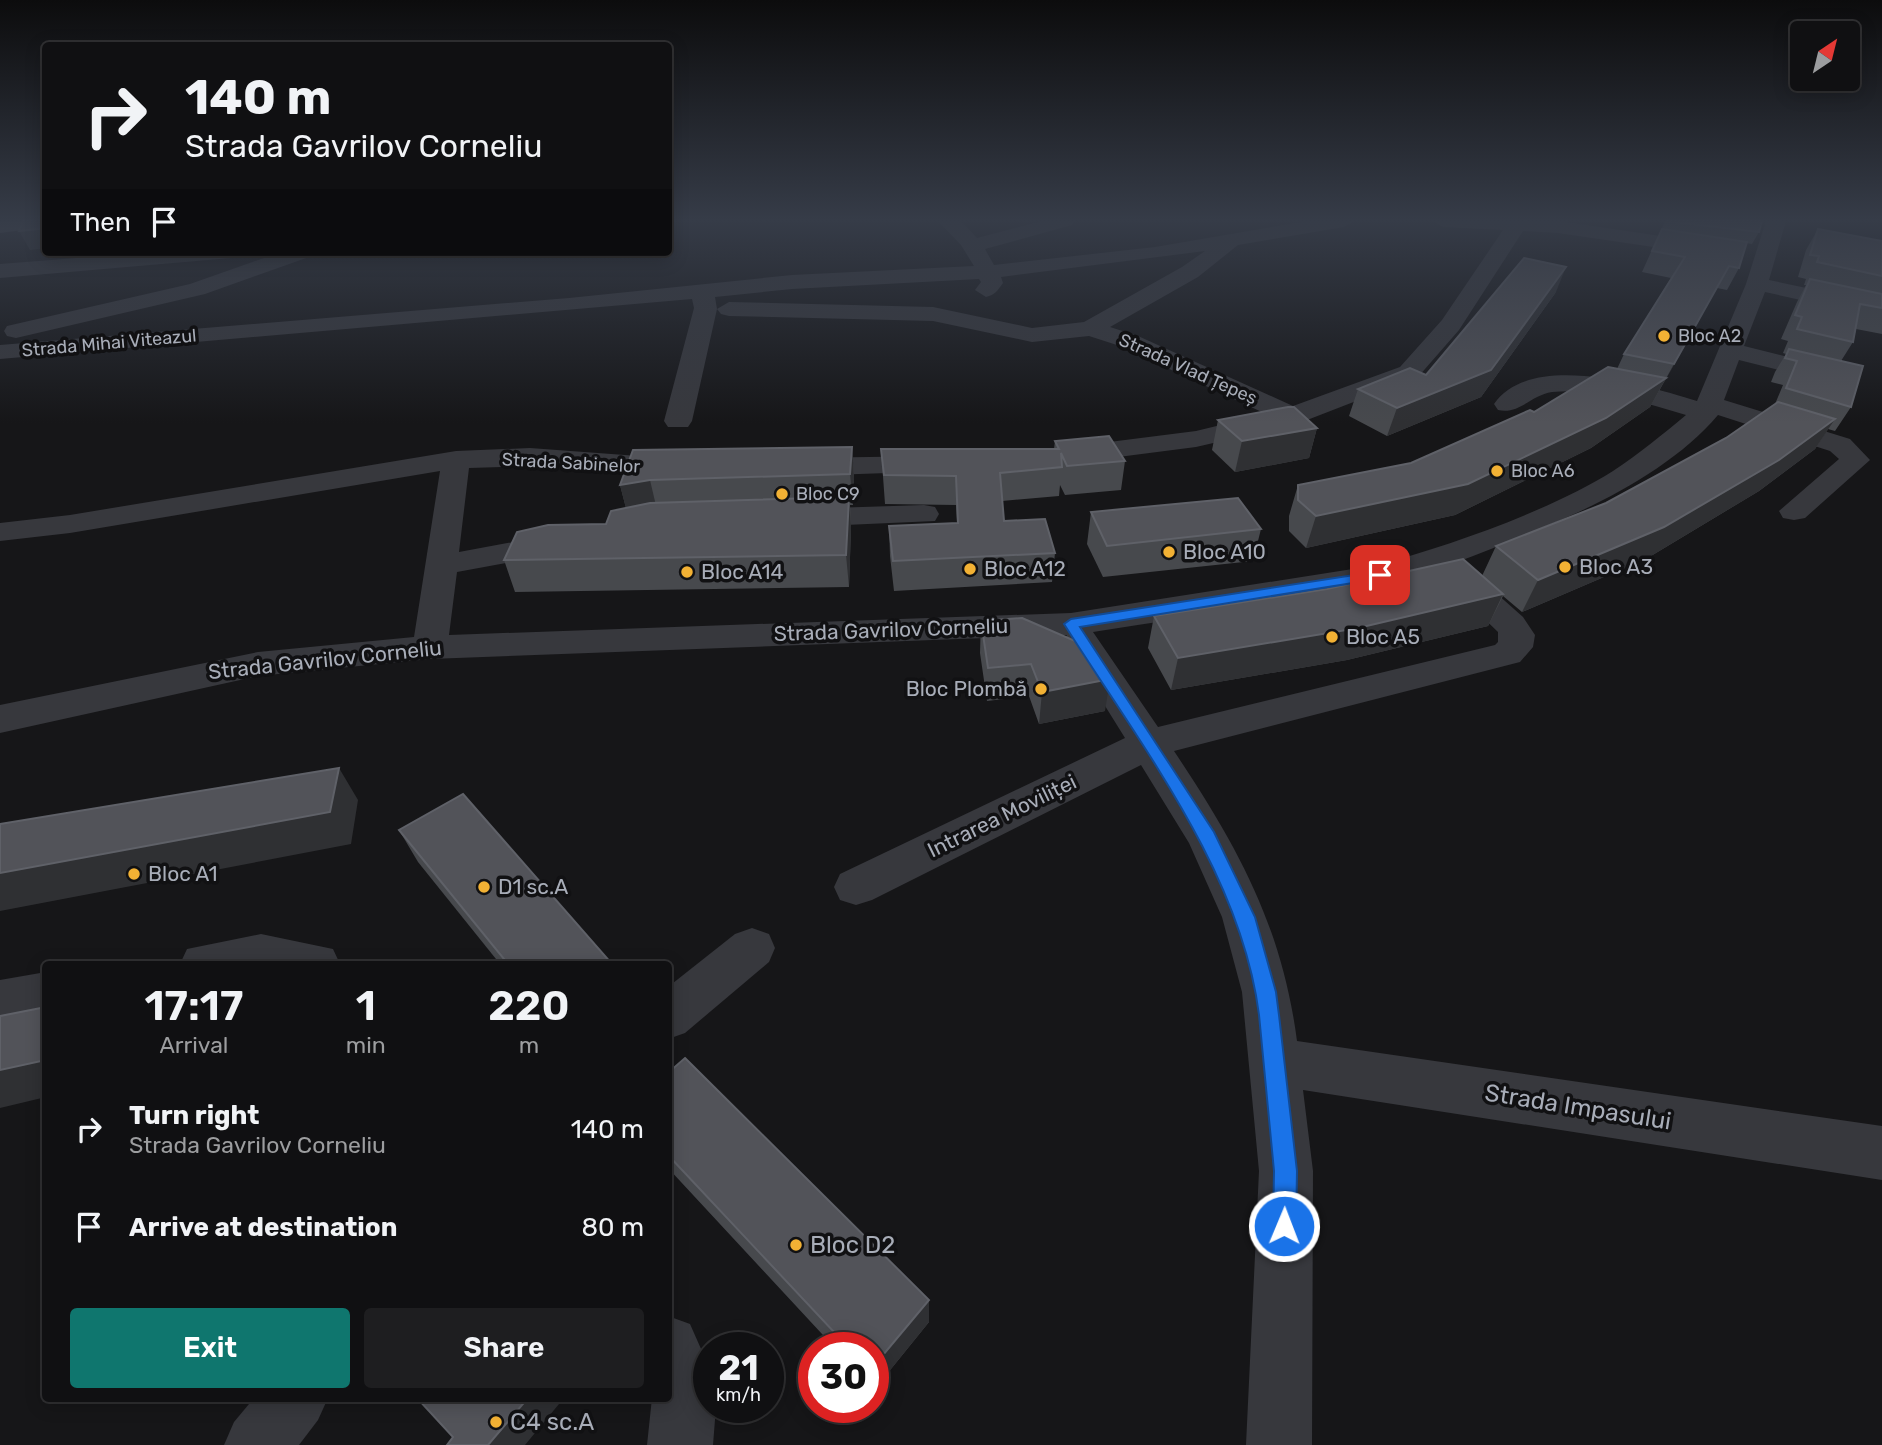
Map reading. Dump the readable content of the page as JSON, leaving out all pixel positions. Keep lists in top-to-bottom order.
{
  "streets": {
    "street": [
      "Strada Mihai Viteazul",
      "Strada Vlad Țepeș",
      "Strada Sabinelor",
      "Strada Gavrilov Corneliu",
      "Intrarea Moviliței",
      "Strada Impasului"
    ]
  },
  "crossings": [
    ["Strada Mihai Viteazul", "Strada Vlad Țepeș"],
    ["Strada Gavrilov Corneliu", "Intrarea Moviliței"]
  ],
  "places": [
    "Bloc A2",
    "Bloc A6",
    "Bloc C9",
    "Bloc A10",
    "Bloc A3",
    "Bloc A12",
    "Bloc A14",
    "Bloc A5",
    "Bloc Plombă",
    "Bloc A1",
    "D1 sc.A",
    "Bloc D2",
    "C4 sc.A"
  ],
  "north": "top right",
  "page": {
    "turn": ["140 m", "Strada Gavrilov Corneliu"],
    "then": "Then",
    "eta": [
      "17:17",
      "Arrival",
      "1",
      "min",
      "220",
      "m"
    ],
    "list": [
      {
        "name": "Turn right",
        "note": "Strada Gavrilov Corneliu",
        "value": "140 m"
      },
      {
        "name": "Arrive at destination",
        "value": "80 m"
      }
    ],
    "buttons": ["Exit", "Share"],
    "speed": "21 km/h",
    "limit": "30"
  }
}
